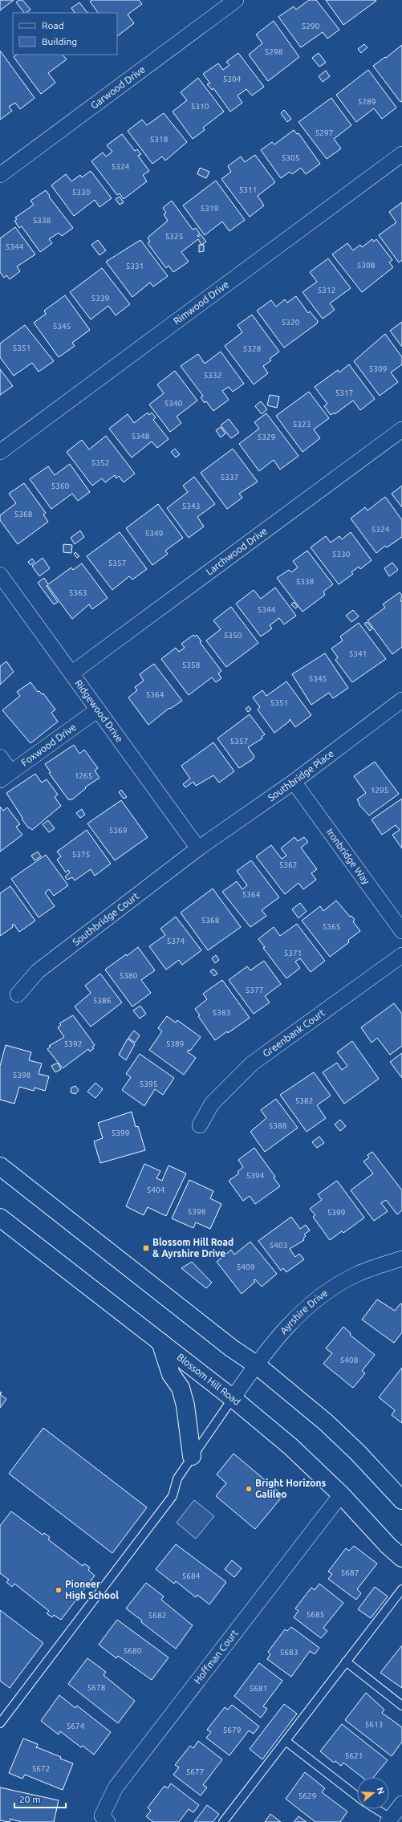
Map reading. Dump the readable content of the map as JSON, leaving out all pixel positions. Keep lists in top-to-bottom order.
{
  "streets": {
    "main road": ["Blossom Hill Road"],
    "street": [
      "Garwood Drive",
      "Rimwood Drive",
      "Larchwood Drive",
      "Ridgewood Drive",
      "Foxwood Drive",
      "Southbridge Place",
      "Ironbridge Way",
      "Southbridge Court",
      "Greenbank Court",
      "Ayrshire Drive",
      "Hoffman Court"
    ]
  },
  "crossings": [
    ["Larchwood Drive", "Ridgewood Drive"],
    ["Ridgewood Drive", "Foxwood Drive"],
    ["Ridgewood Drive", "Southbridge Place"],
    ["Ridgewood Drive", "Southbridge Court"],
    ["Southbridge Place", "Ironbridge Way"],
    ["Southbridge Place", "Southbridge Court"],
    ["Ayrshire Drive", "Blossom Hill Road"],
    ["Blossom Hill Road", "Hoffman Court"]
  ],
  "places": {
    "transit": ["Blossom Hill Road & Ayrshire Drive"],
    "other": ["Bright Horizons Galileo", "Pioneer High School"]
  },
  "house_numbers": [
    "5290",
    "5298",
    "5304",
    "5289",
    "5310",
    "5297",
    "5318",
    "5305",
    "5324",
    "5311",
    "5330",
    "5319",
    "5338",
    "5325",
    "5344",
    "5308",
    "5331",
    "5312",
    "5339",
    "5320",
    "5345",
    "5351",
    "5328",
    "5309",
    "5332",
    "5317",
    "5340",
    "5323",
    "5348",
    "5329",
    "5352",
    "5337",
    "5360",
    "5343",
    "5368",
    "5324",
    "5349",
    "5330",
    "5357",
    "5338",
    "5363",
    "5344",
    "5350",
    "5341",
    "5358",
    "5345",
    "5364",
    "5351",
    "5357",
    "1265",
    "1295",
    "5369",
    "5375",
    "5362",
    "5364",
    "5368",
    "5365",
    "5374",
    "5371",
    "5380",
    "5377",
    "5386",
    "5383",
    "5392",
    "5389",
    "5398",
    "5395",
    "5382",
    "5388",
    "5399",
    "5394",
    "5404",
    "5398",
    "5399",
    "5403",
    "5409",
    "5408",
    "5687",
    "5684",
    "5685",
    "5682",
    "5680",
    "5683",
    "5678",
    "5681",
    "5613",
    "5674",
    "5679",
    "5621",
    "5672",
    "5677",
    "5629"
  ],
  "legend": ["Road", "Building"],
  "scale_bar": "20 m",
  "north": "right"
}
